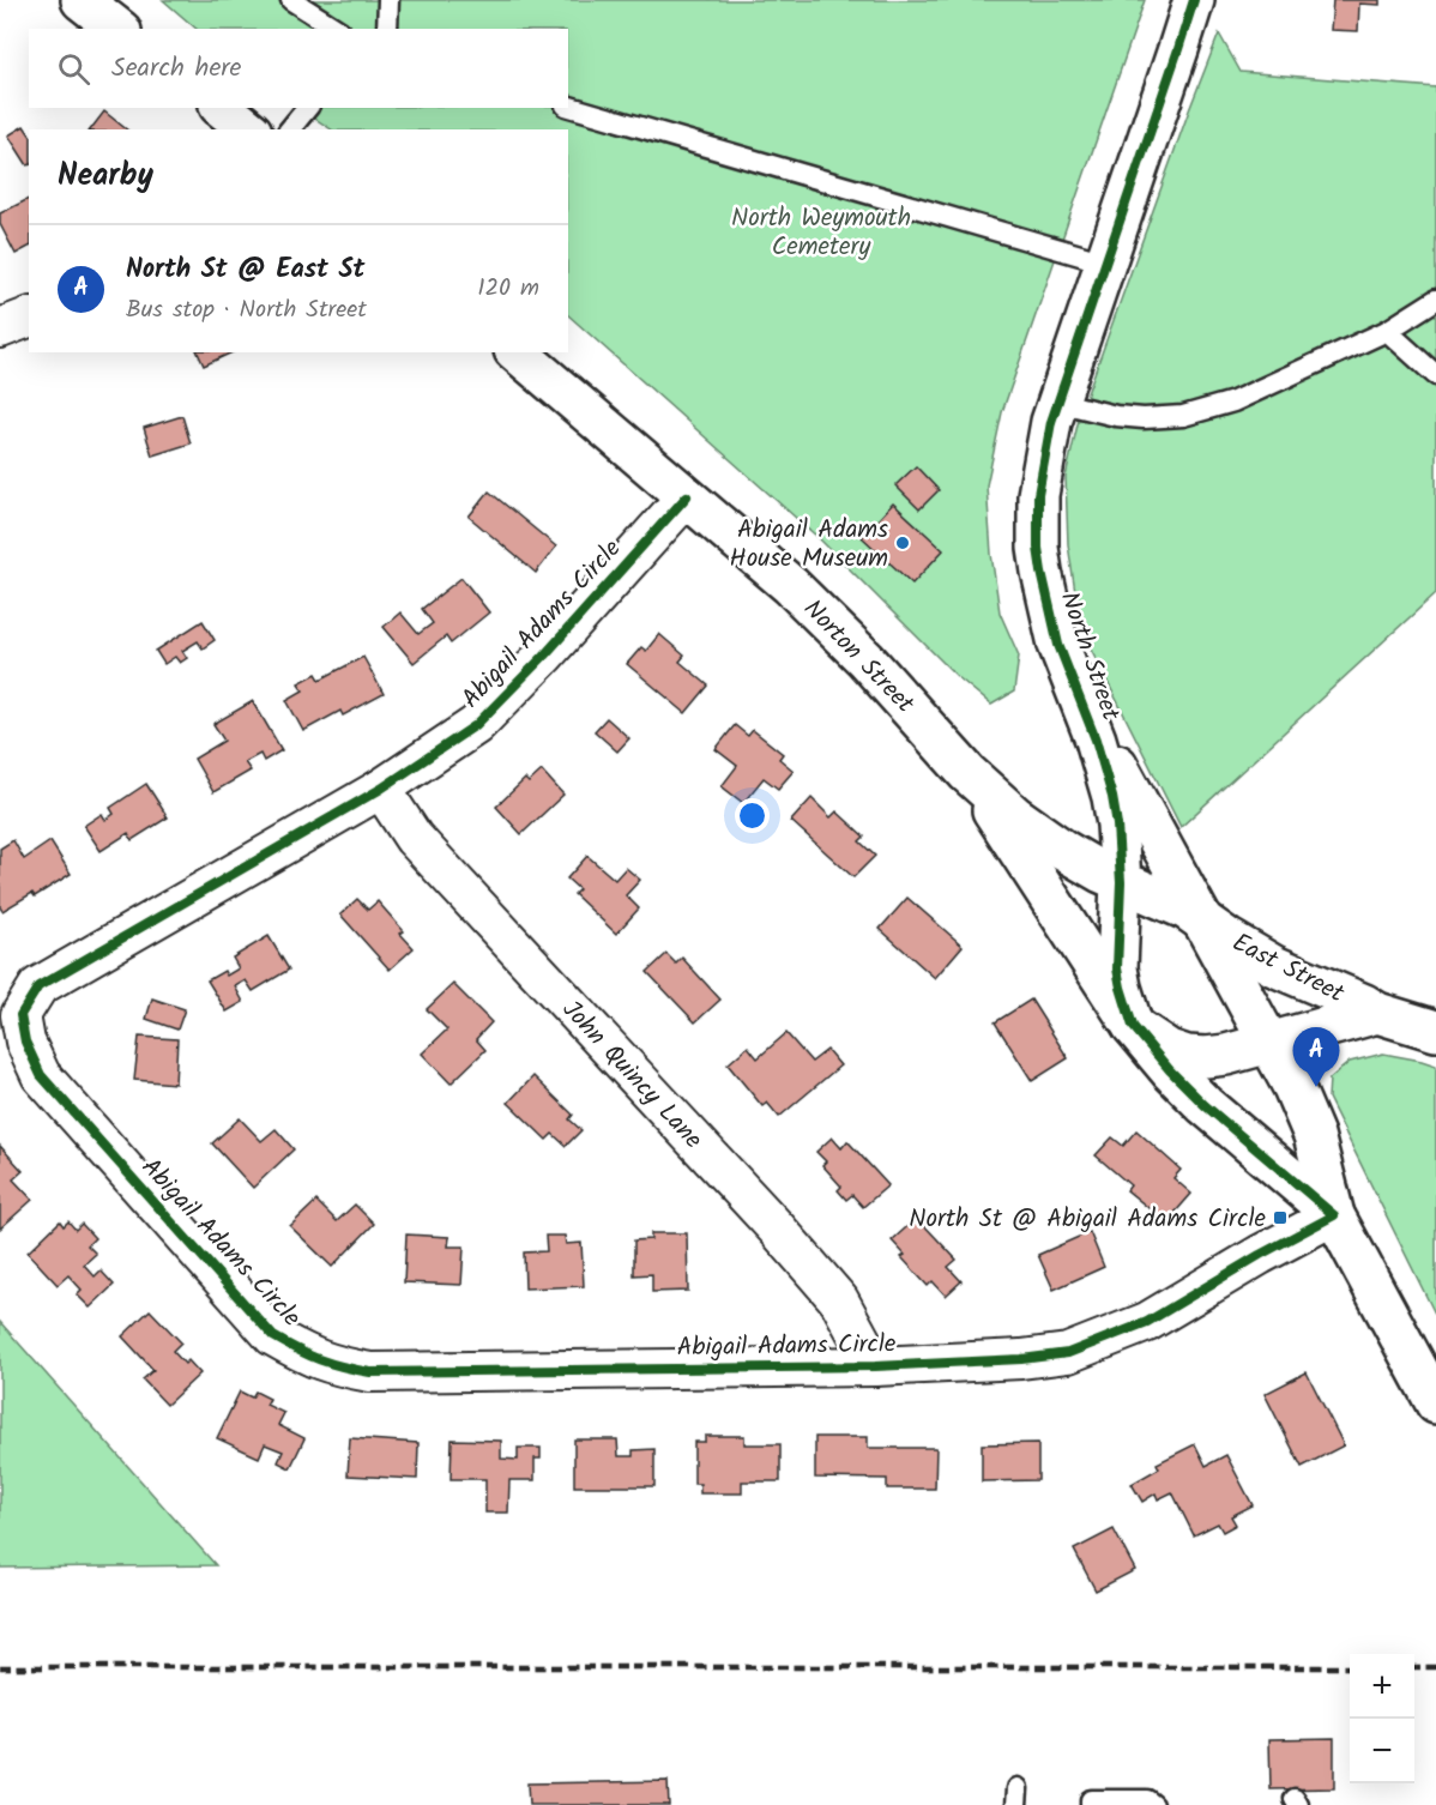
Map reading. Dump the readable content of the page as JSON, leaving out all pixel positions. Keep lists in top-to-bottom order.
{
  "streets": {
    "street": [
      "Abigail Adams Circle",
      "Norton Street",
      "North Street",
      "East Street",
      "John Quincy Lane"
    ]
  },
  "crossings": [
    ["Abigail Adams Circle", "Norton Street"],
    ["Abigail Adams Circle", "North Street"],
    ["Abigail Adams Circle", "John Quincy Lane"],
    ["Norton Street", "North Street"],
    ["Norton Street", "East Street"],
    ["North Street", "East Street"]
  ],
  "parks": ["North Weymouth Cemetery"],
  "places": {
    "other": ["Abigail Adams House Museum"],
    "transit": ["North St @ Abigail Adams Circle"]
  },
  "page": {
    "search": "Search here",
    "heading": "Nearby",
    "list": [
      {
        "mark": "A",
        "name": "North St @ East St",
        "note": "Bus stop · North Street",
        "value": "120 m"
      }
    ],
    "pins": "A",
    "map_buttons": ["+", "−"]
  }
}
